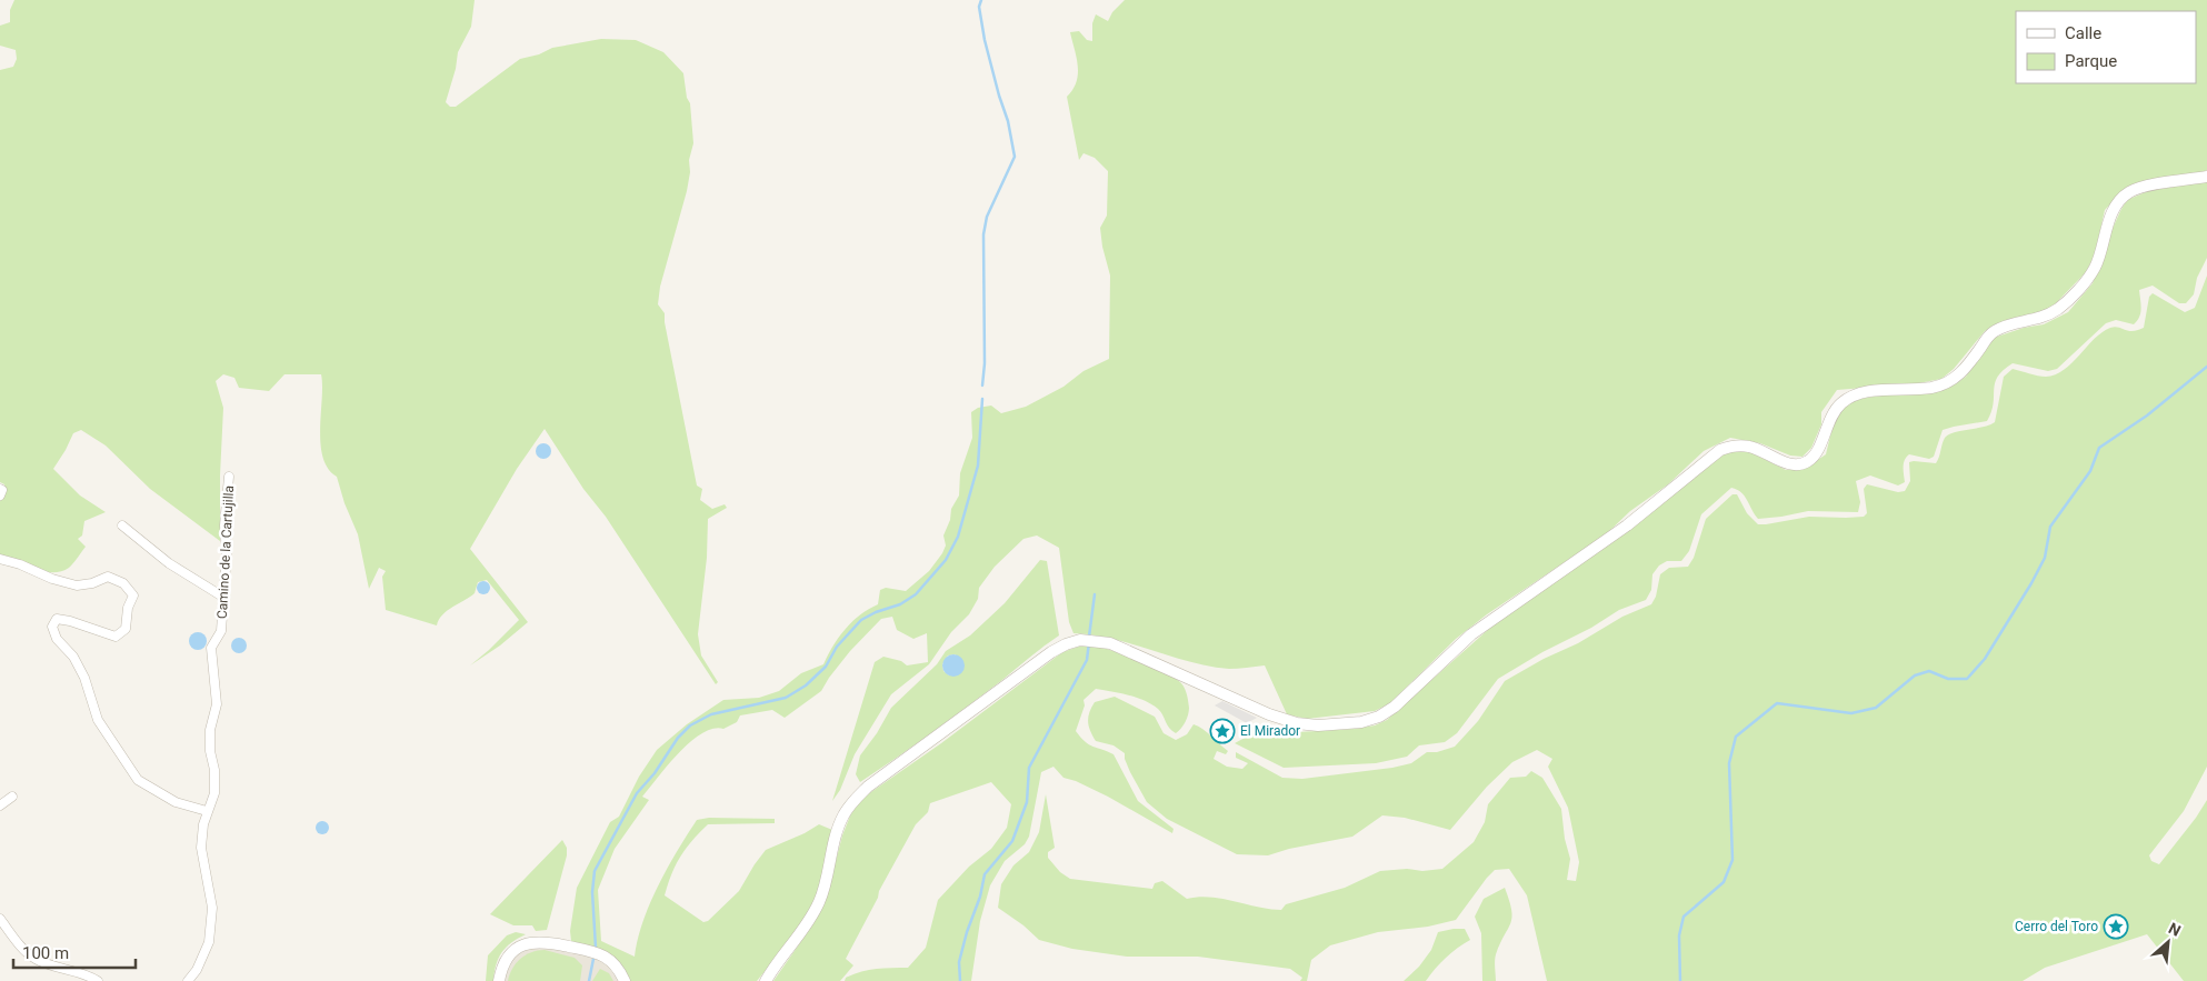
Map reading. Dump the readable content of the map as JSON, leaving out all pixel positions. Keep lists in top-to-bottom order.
{
  "streets": {
    "street": ["Camino de la Cartujilla"]
  },
  "places": {
    "place": ["El Mirador", "Cerro del Toro"]
  },
  "legend": ["Calle", "Parque"],
  "scale_bar": "100 m",
  "north": "top right"
}
